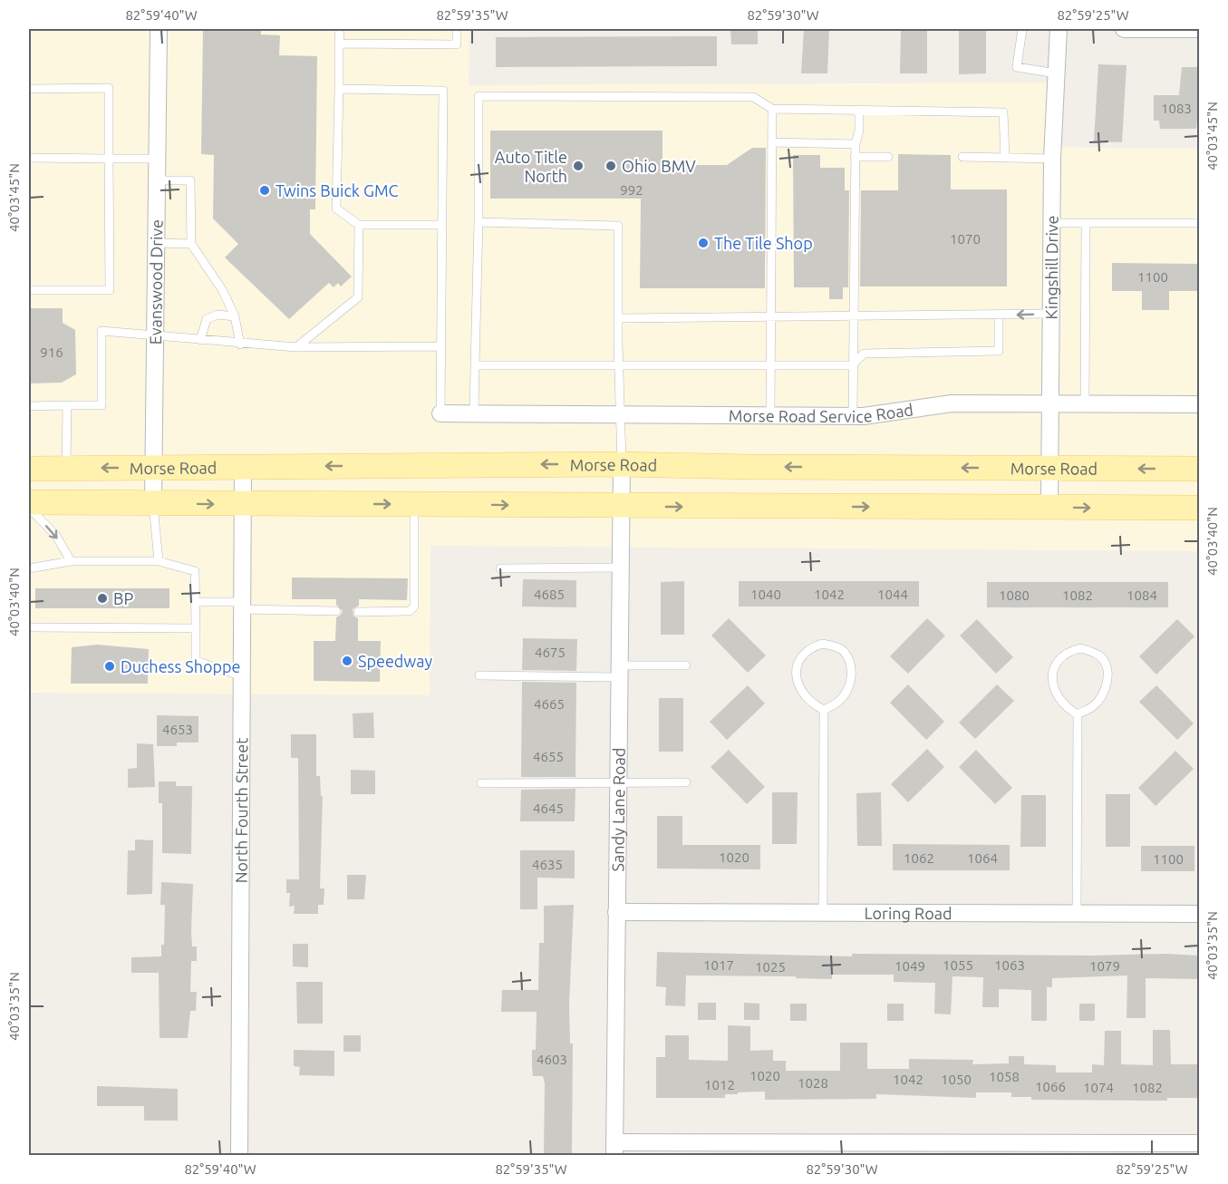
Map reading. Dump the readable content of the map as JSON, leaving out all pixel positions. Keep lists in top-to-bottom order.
{
  "streets": {
    "main road": ["Morse Road"],
    "street": [
      "Kingshill Drive",
      "Evanswood Drive",
      "Morse Road Service Road",
      "Sandy Lane Road",
      "North Fourth Street",
      "Loring Road"
    ]
  },
  "crossings": [
    ["Kingshill Drive", "Morse Road Service Road"],
    ["Kingshill Drive", "Morse Road"],
    ["Evanswood Drive", "Morse Road"],
    ["Morse Road", "Sandy Lane Road"],
    ["Morse Road", "North Fourth Street"],
    ["Sandy Lane Road", "Loring Road"]
  ],
  "places": [
    "Auto Title North",
    "Ohio BMV",
    "Twins Buick GMC",
    "The Tile Shop",
    "BP",
    "Speedway",
    "Duchess Shoppe"
  ],
  "house_numbers": [
    "1083",
    "992",
    "1070",
    "1100",
    "916",
    "4685",
    "1040",
    "1042",
    "1044",
    "1080",
    "1082",
    "1084",
    "4675",
    "4665",
    "4653",
    "4655",
    "4645",
    "1020",
    "1062",
    "1064",
    "1100",
    "4635",
    "1017",
    "1055",
    "1063",
    "1049",
    "1079",
    "1025",
    "4603",
    "1020",
    "1058",
    "1042",
    "1050",
    "1028",
    "1012",
    "1066",
    "1074",
    "1082"
  ],
  "coordinates": [
    "82°59'40\"W",
    "82°59'35\"W",
    "82°59'30\"W",
    "82°59'25\"W",
    "40°03'45\"N",
    "40°03'40\"N",
    "40°03'35\"N"
  ]
}
